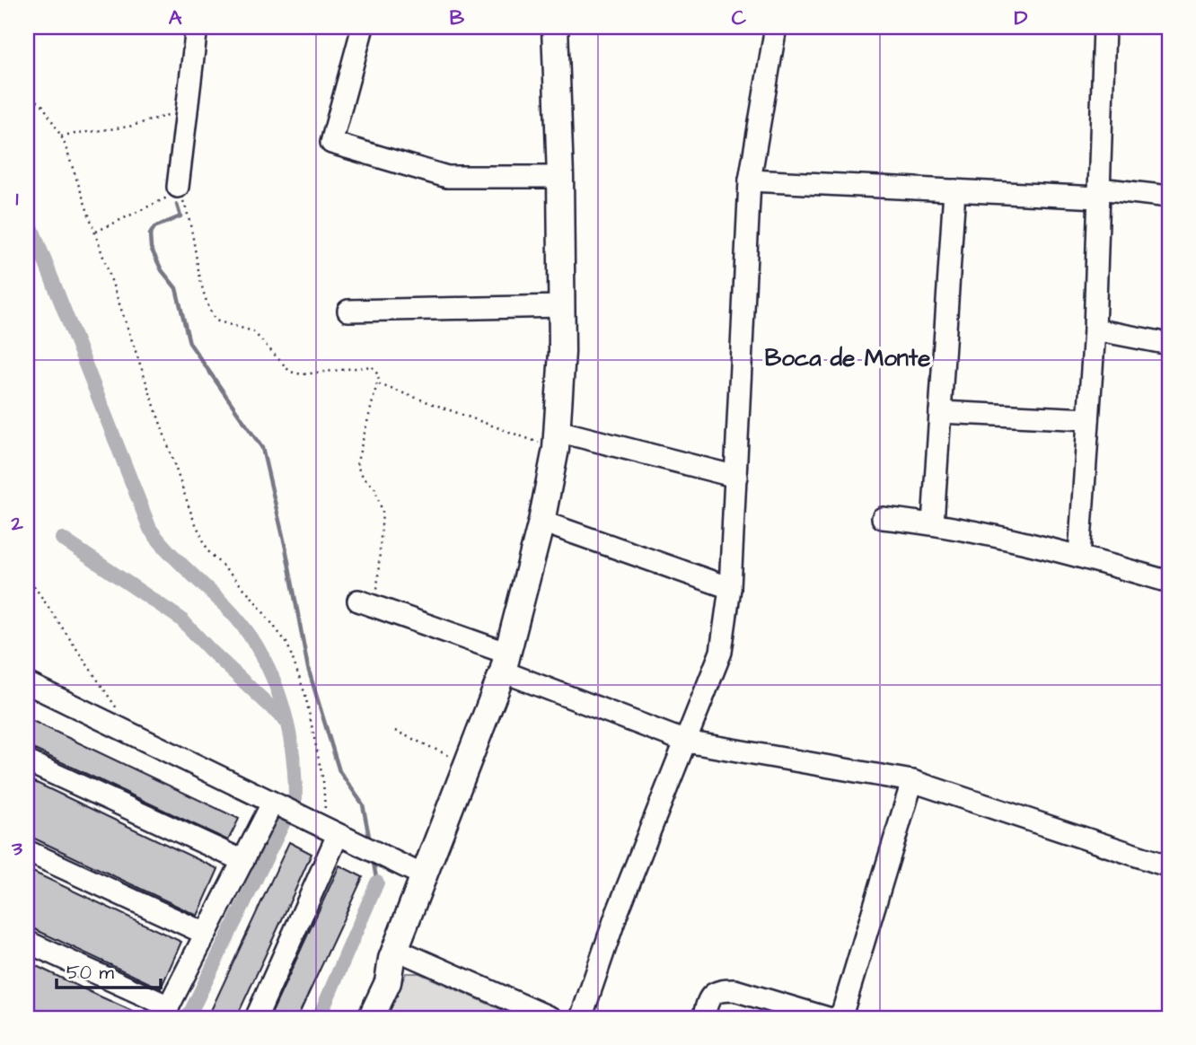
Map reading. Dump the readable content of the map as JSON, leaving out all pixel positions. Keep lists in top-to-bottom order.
{
  "districts": ["Boca de Monte"],
  "scale_bar": "50 m",
  "grid": {
    "columns": [
      "A",
      "B",
      "C",
      "D"
    ],
    "rows": ["1", "2", "3"]
  }
}
